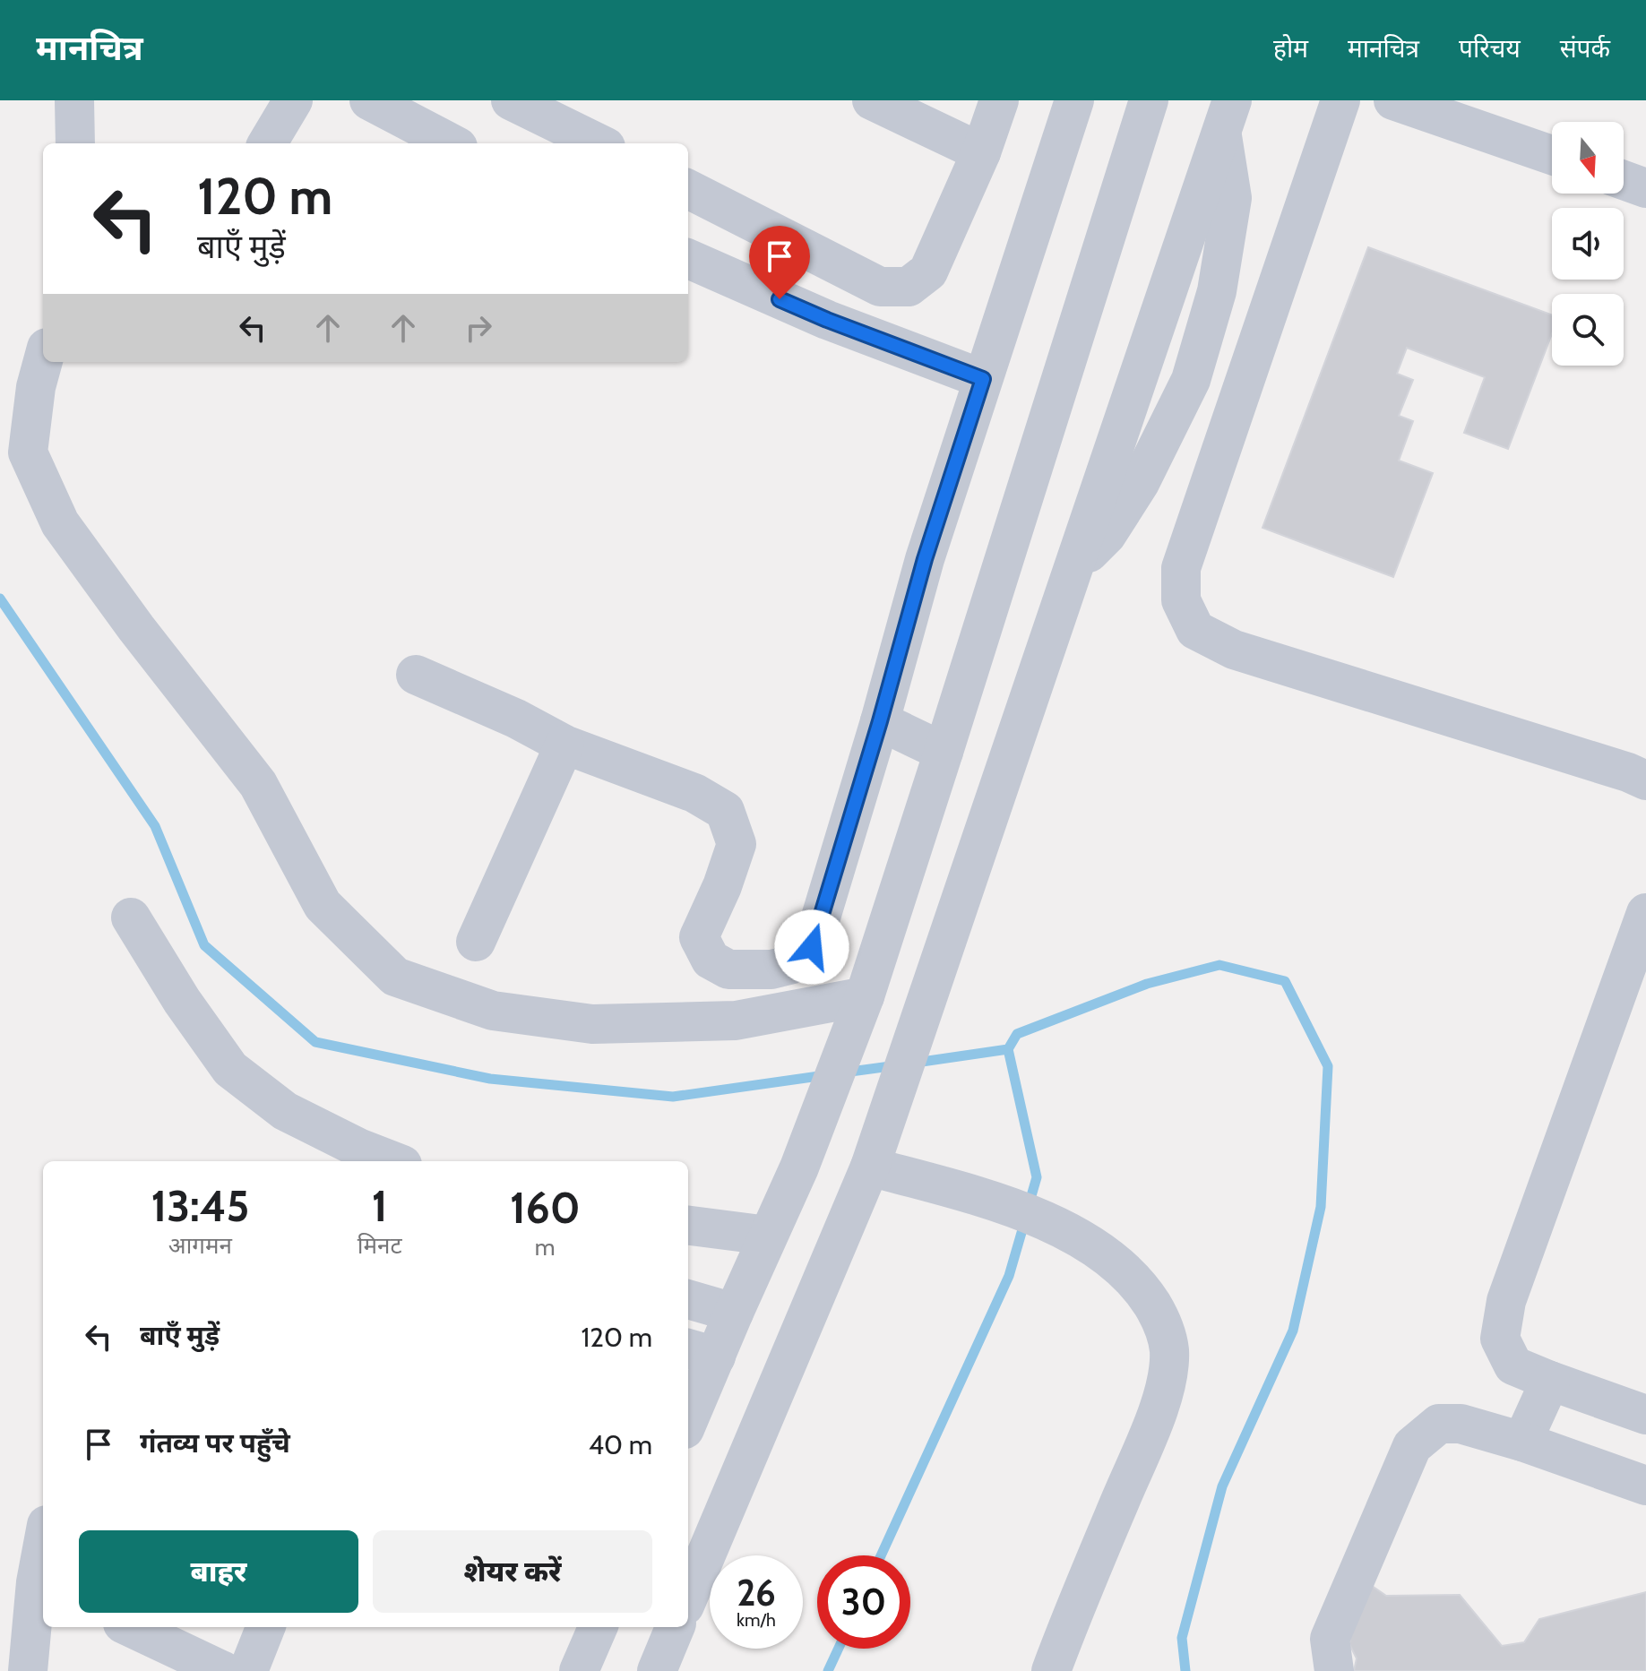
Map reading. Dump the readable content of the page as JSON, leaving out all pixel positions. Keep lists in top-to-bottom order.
{
  "north": "bottom",
  "page": {
    "header": "मानचित्र",
    "nav": [
      "होम",
      "मानचित्र",
      "परिचय",
      "संपर्क"
    ],
    "turn": ["120 m", "बाएँ मुड़ें"],
    "eta": [
      "13:45",
      "आगमन",
      "1",
      "मिनट",
      "160",
      "m"
    ],
    "list": [
      {
        "name": "बाएँ मुड़ें",
        "value": "120 m"
      },
      {
        "name": "गंतव्य पर पहुँचे",
        "value": "40 m"
      }
    ],
    "buttons": ["बाहर", "शेयर करें"],
    "speed": "26 km/h",
    "limit": "30"
  }
}
